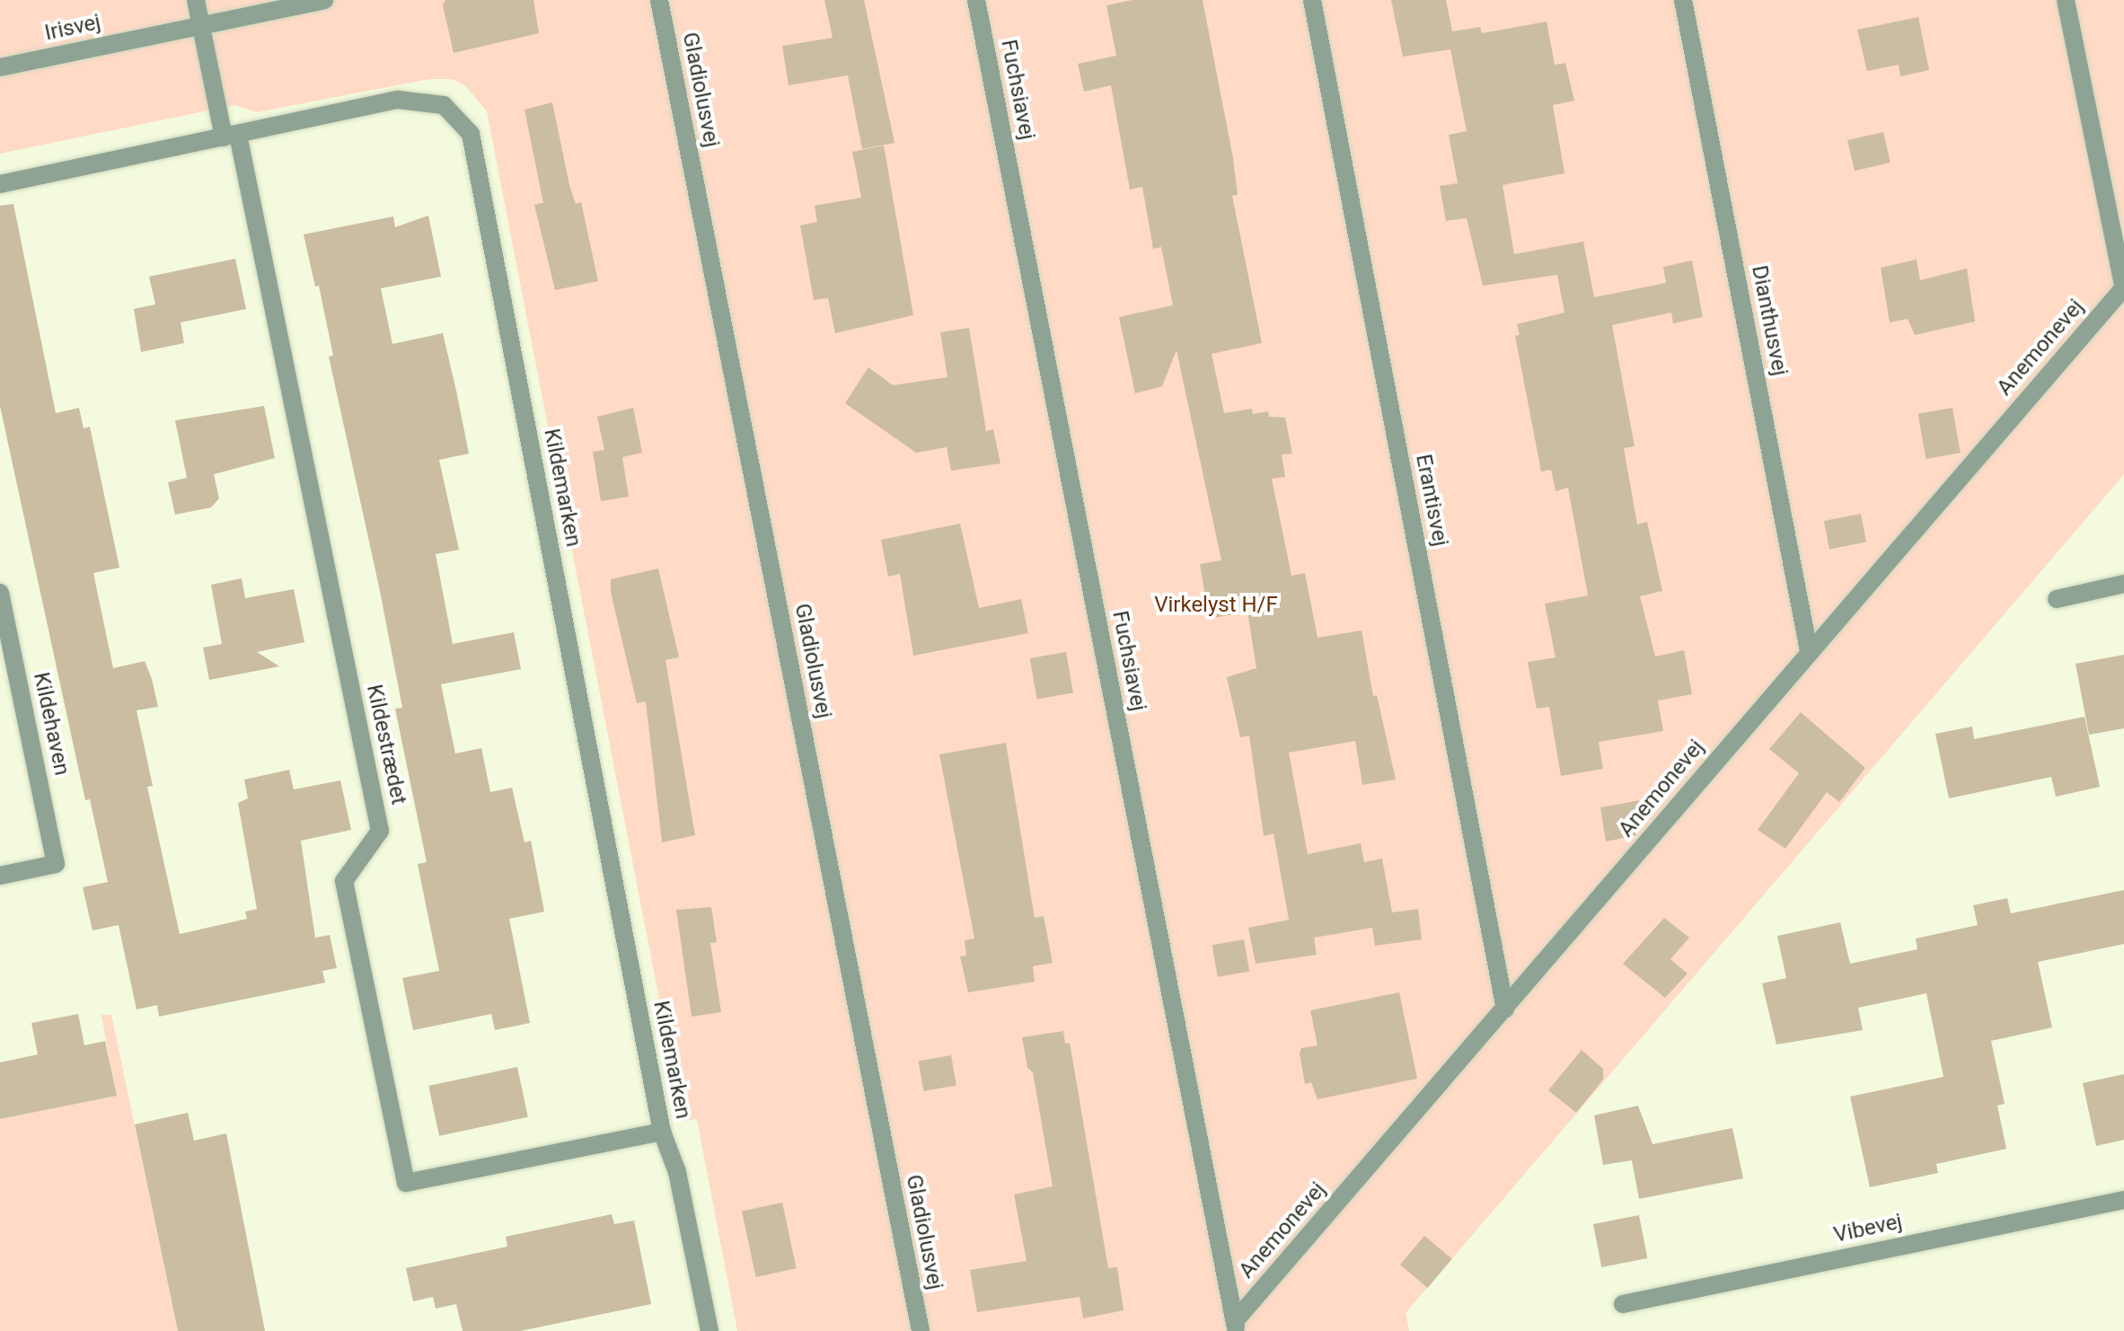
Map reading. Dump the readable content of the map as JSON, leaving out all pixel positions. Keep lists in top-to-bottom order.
{
  "streets": {
    "street": [
      "Irisvej",
      "Gladiolusvej",
      "Fuchsiavej",
      "Dianthusvej",
      "Anemonevej",
      "Kildemarken",
      "Erantisvej",
      "Kildehaven",
      "Kildestrædet",
      "Vibevej"
    ]
  },
  "crossings": [
    ["Fuchsiavej", "Anemonevej"],
    ["Dianthusvej", "Anemonevej"],
    ["Anemonevej", "Erantisvej"],
    ["Kildemarken", "Kildestrædet"]
  ],
  "parks": ["Virkelyst H/F"]
}
